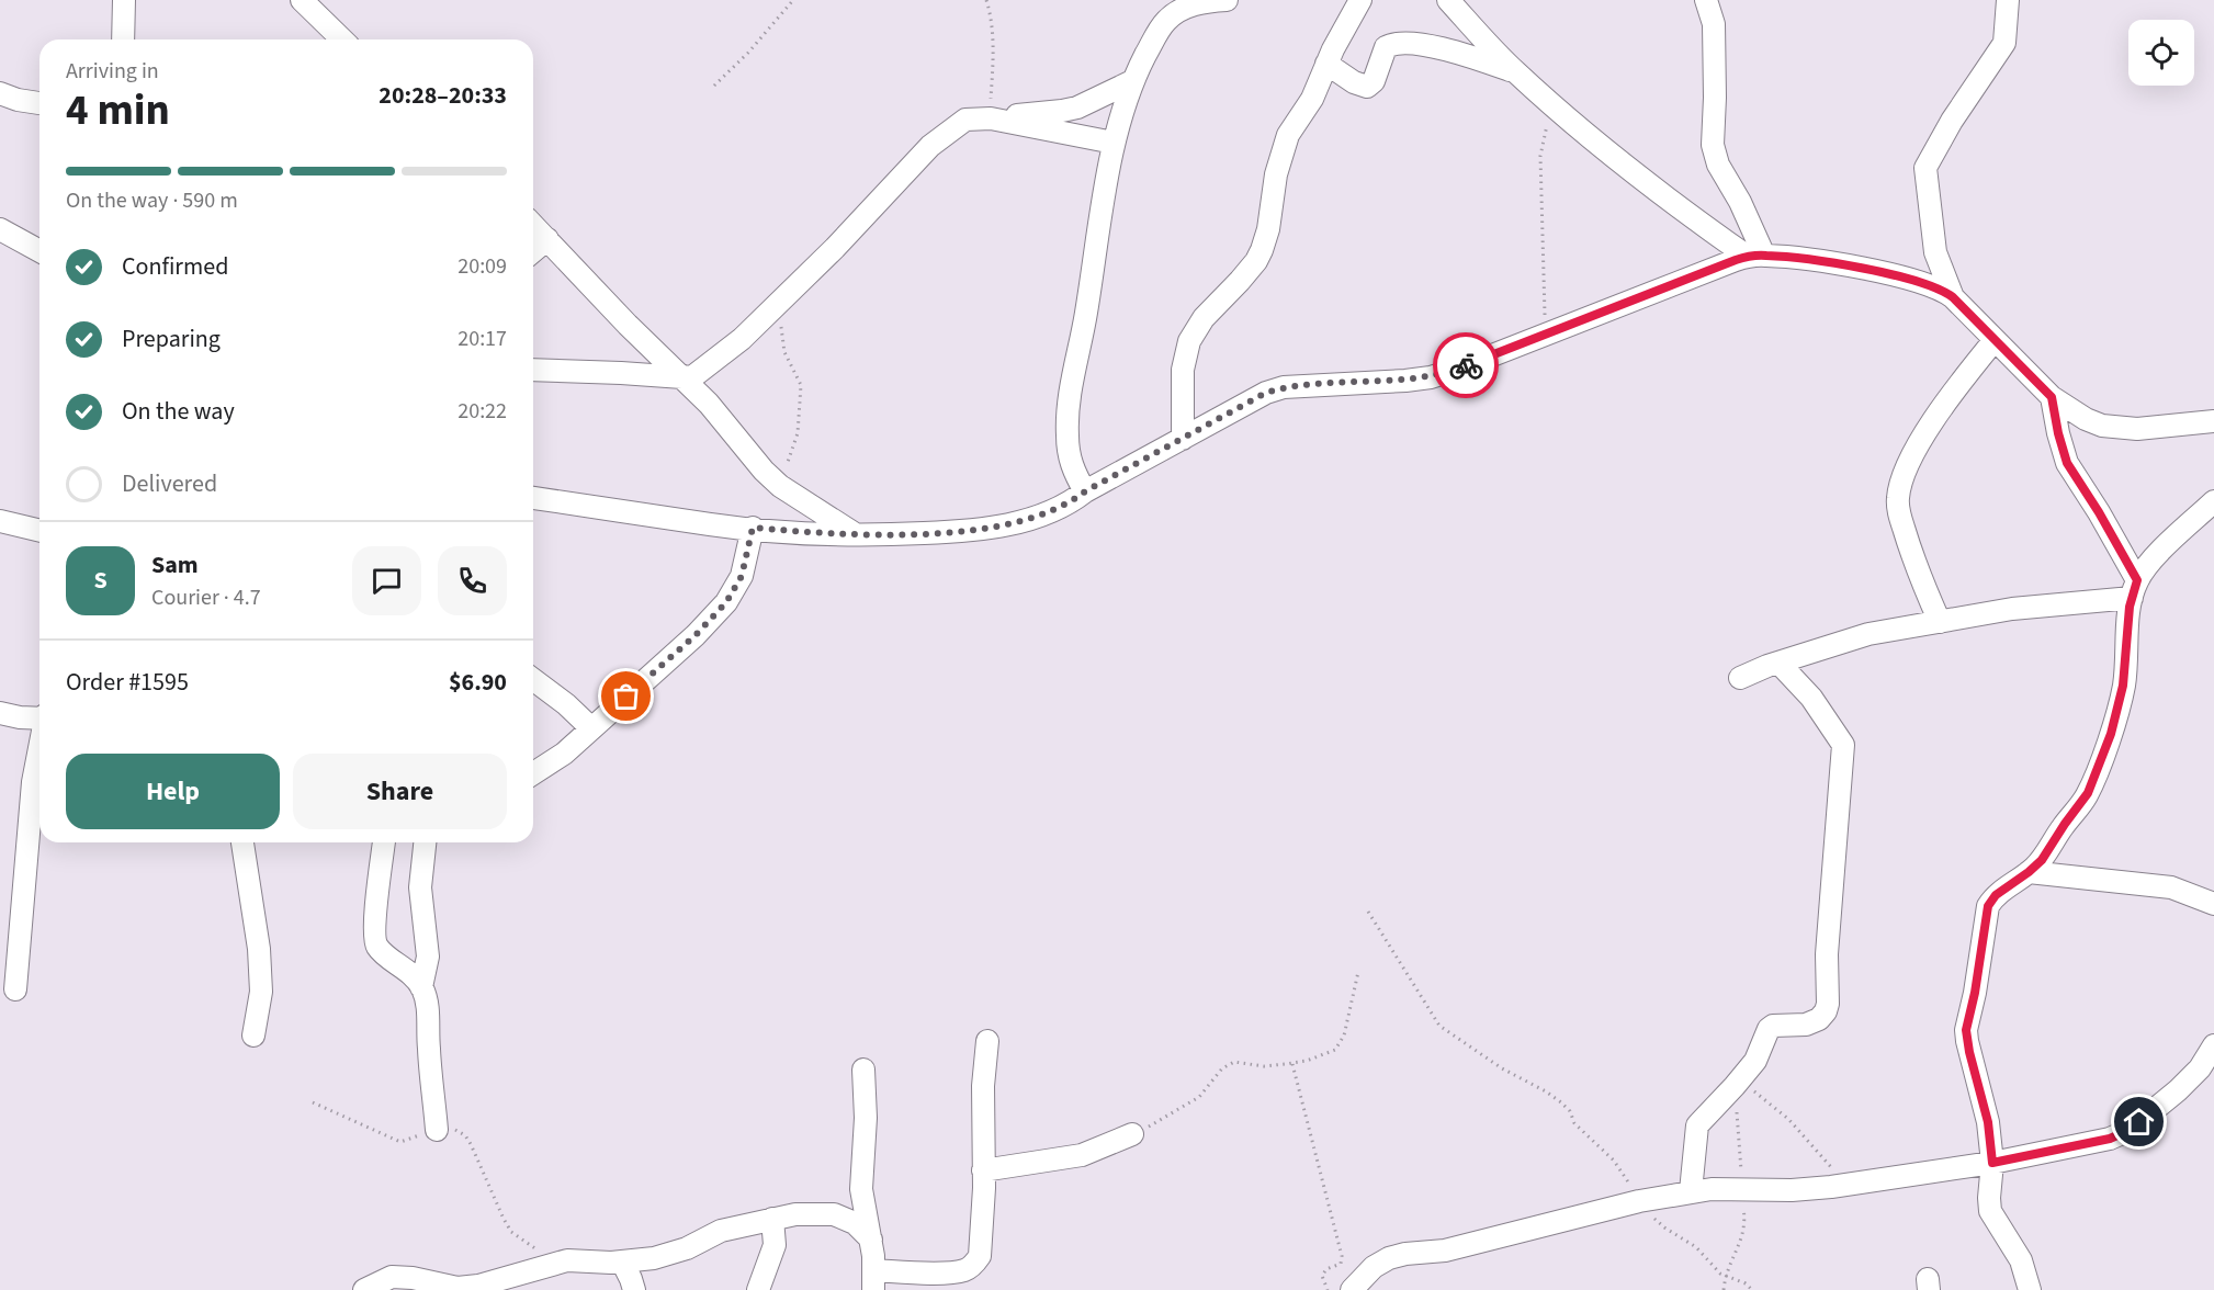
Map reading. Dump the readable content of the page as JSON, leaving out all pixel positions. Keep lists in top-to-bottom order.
{
  "page": {
    "heading": ["4 min", "Arriving in", "20:28–20:33"],
    "panel": [
      "Sam",
      "Courier · 4.7",
      "Order #1595",
      "$6.90"
    ],
    "bar": "On the way · 590 m",
    "list": [
      ["Confirmed", "20:09"],
      ["Preparing", "20:17"],
      ["On the way", "20:22"],
      "Delivered"
    ],
    "round": "S",
    "buttons": ["Help", "Share"]
  }
}
